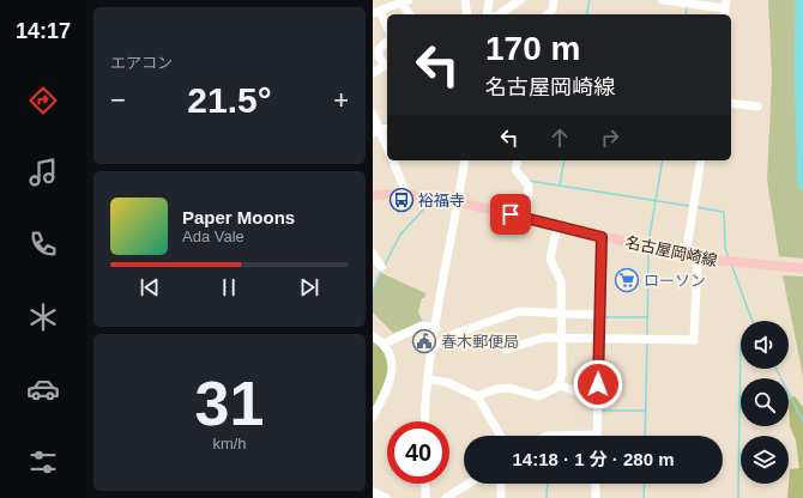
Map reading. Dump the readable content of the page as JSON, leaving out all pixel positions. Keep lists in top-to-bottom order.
{
  "streets": {
    "main road": ["名古屋岡崎線"]
  },
  "places": {
    "bus stop": ["裕福寺"],
    "supermarket": ["ローソン"],
    "public building": ["春木郵便局"]
  },
  "page": {
    "tabs": "14:17",
    "tile": [
      "エアコン",
      ["31", "km/h"]
    ],
    "turn": ["170 m", "名古屋岡崎線"],
    "heat": ["−", "21.5°", "+"],
    "song": ["Paper Moons", "Ada Vale"],
    "limit": "40",
    "trip": "14:18 · 1 分 · 280 m"
  }
}
